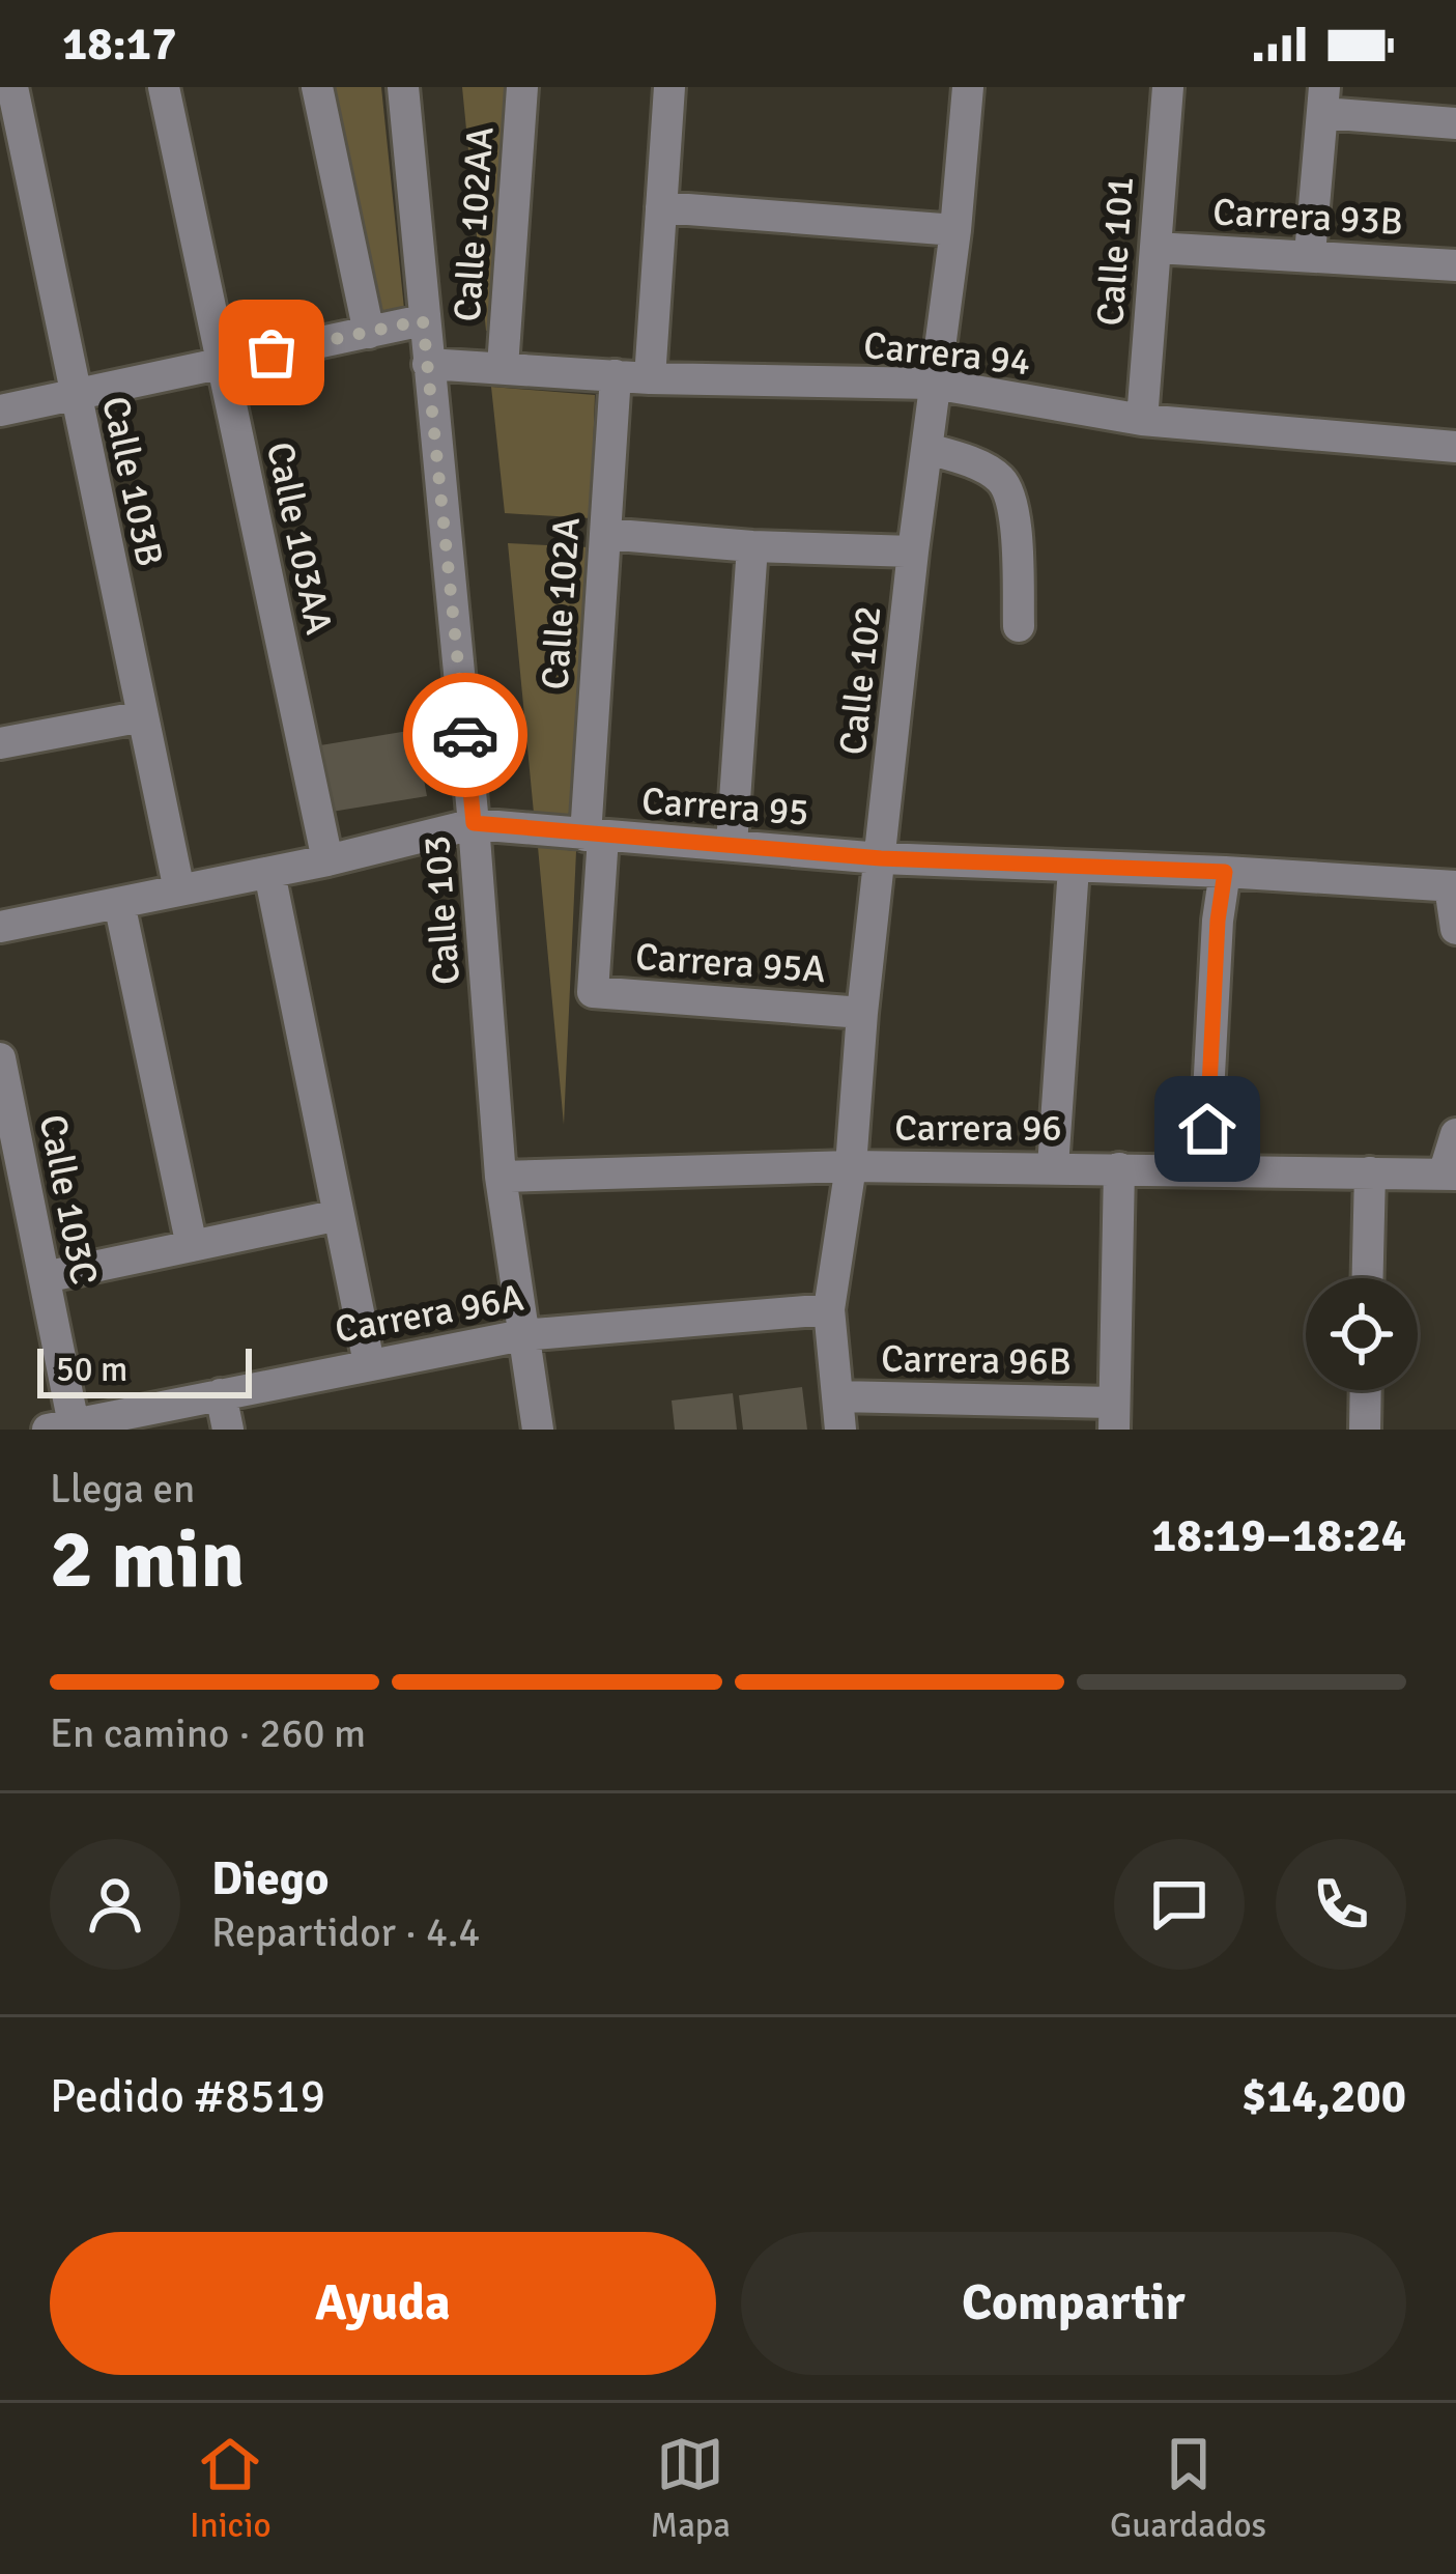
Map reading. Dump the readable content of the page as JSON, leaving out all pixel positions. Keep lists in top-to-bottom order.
{
  "streets": {
    "street": [
      "Carrera 93B",
      "Calle 102AA",
      "Calle 101",
      "Carrera 94",
      "Calle 103B",
      "Calle 103AA",
      "Calle 102A",
      "Calle 102",
      "Carrera 95",
      "Calle 103",
      "Carrera 95A",
      "Carrera 96",
      "Calle 103C",
      "Carrera 96A",
      "Carrera 96B"
    ]
  },
  "crossings": [
    ["Carrera 93B", "Calle 101"],
    ["Calle 102AA", "Carrera 94"],
    ["Calle 101", "Carrera 94"],
    ["Carrera 94", "Calle 102A"],
    ["Carrera 94", "Calle 102"],
    ["Carrera 94", "Calle 103"],
    ["Calle 103B", "Carrera 95"],
    ["Calle 103AA", "Carrera 95"],
    ["Calle 102A", "Carrera 95"],
    ["Calle 102A", "Carrera 95A"],
    ["Calle 102", "Carrera 95"],
    ["Calle 102", "Carrera 95A"],
    ["Calle 102", "Carrera 96"],
    ["Calle 102", "Carrera 96A"],
    ["Calle 102", "Carrera 96B"],
    ["Carrera 95", "Calle 103"],
    ["Calle 103", "Carrera 96"],
    ["Calle 103", "Carrera 96A"],
    ["Calle 103C", "Carrera 96A"]
  ],
  "scale_bar": "50 m",
  "page": {
    "status": "18:17",
    "scale": "50 m",
    "heading": ["2 min", "Llega en", "18:19–18:24"],
    "panel": [
      "Diego",
      "Repartidor · 4.4",
      "Pedido #8519",
      "$14,200"
    ],
    "bar": "En camino · 260 m",
    "buttons": ["Ayuda", "Compartir"],
    "tabs": ["Inicio", "Mapa", "Guardados"]
  }
}
